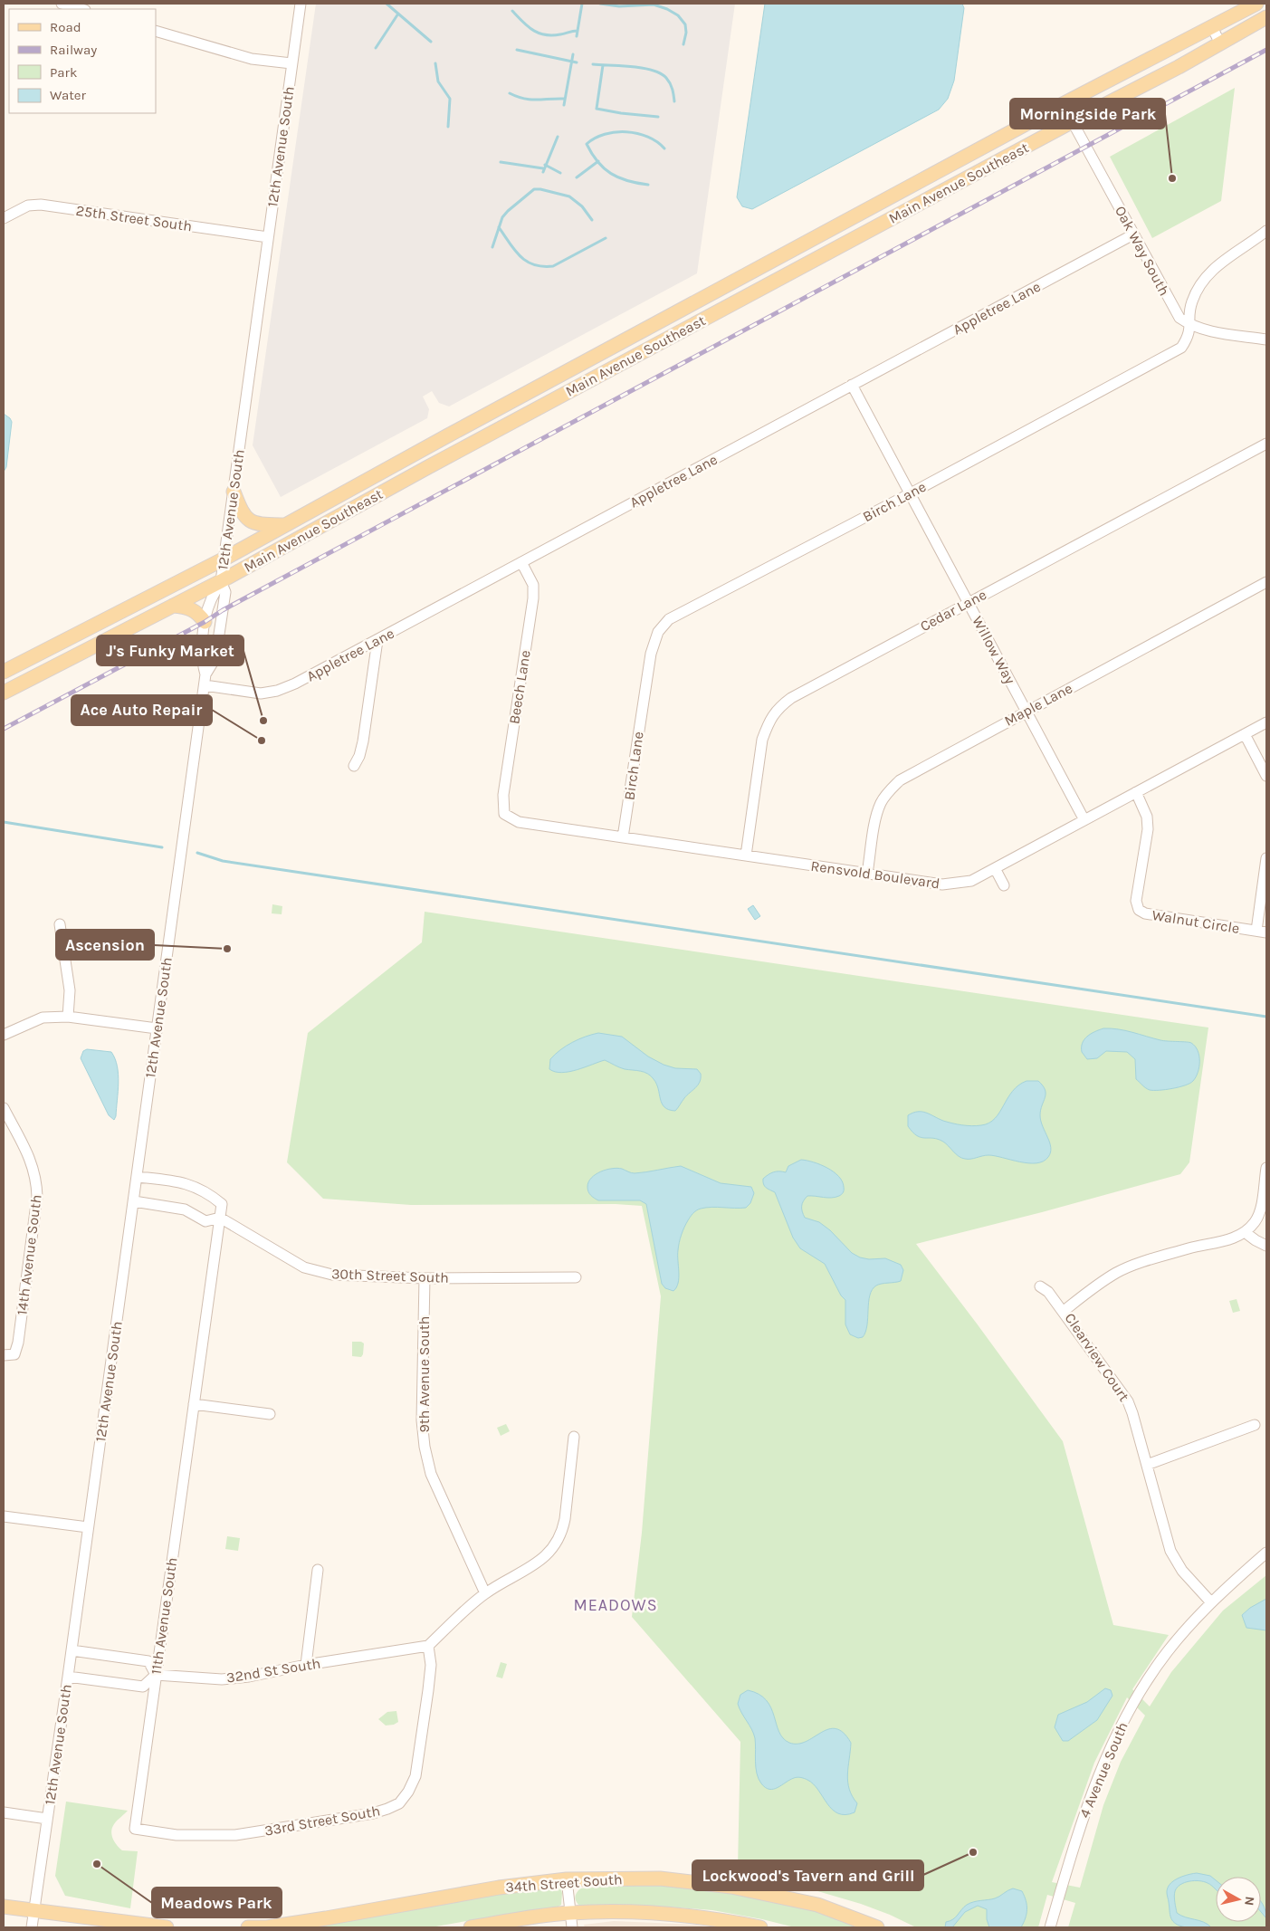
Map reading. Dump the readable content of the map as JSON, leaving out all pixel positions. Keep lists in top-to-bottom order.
{
  "streets": {
    "main road": ["Main Avenue Southeast", "34th Street South"],
    "street": [
      "12th Avenue South",
      "25th Street South",
      "Oak Way South",
      "Appletree Lane",
      "Birch Lane",
      "Cedar Lane",
      "Willow Way",
      "Beech Lane",
      "Maple Lane",
      "Rensvold Boulevard",
      "Walnut Circle",
      "14th Avenue South",
      "30th Street South",
      "Clearview Court",
      "9th Avenue South",
      "11th Avenue South",
      "32nd St South",
      "4 Avenue South",
      "33rd Street South"
    ]
  },
  "crossings": [
    ["12th Avenue South", "Main Avenue Southeast"],
    ["12th Avenue South", "25th Street South"],
    ["12th Avenue South", "Appletree Lane"],
    ["Main Avenue Southeast", "Oak Way South"],
    ["Oak Way South", "Appletree Lane"],
    ["Oak Way South", "Birch Lane"],
    ["Appletree Lane", "Willow Way"],
    ["Appletree Lane", "Beech Lane"],
    ["Birch Lane", "Willow Way"],
    ["Birch Lane", "Rensvold Boulevard"],
    ["Cedar Lane", "Willow Way"],
    ["Cedar Lane", "Rensvold Boulevard"],
    ["Willow Way", "Maple Lane"],
    ["Willow Way", "Rensvold Boulevard"],
    ["Beech Lane", "Rensvold Boulevard"],
    ["Maple Lane", "Rensvold Boulevard"],
    ["Rensvold Boulevard", "Walnut Circle"],
    ["30th Street South", "9th Avenue South"],
    ["30th Street South", "11th Avenue South"],
    ["Clearview Court", "4 Avenue South"],
    ["11th Avenue South", "32nd St South"],
    ["11th Avenue South", "33rd Street South"],
    ["32nd St South", "33rd Street South"]
  ],
  "districts": ["MEADOWS"],
  "places": [
    "Morningside Park",
    "J's Funky Market",
    "Ace Auto Repair",
    "Ascension",
    "Lockwood's Tavern and Grill",
    "Meadows Park"
  ],
  "legend": [
    "Road",
    "Railway",
    "Park",
    "Water"
  ],
  "north": "right"
}
